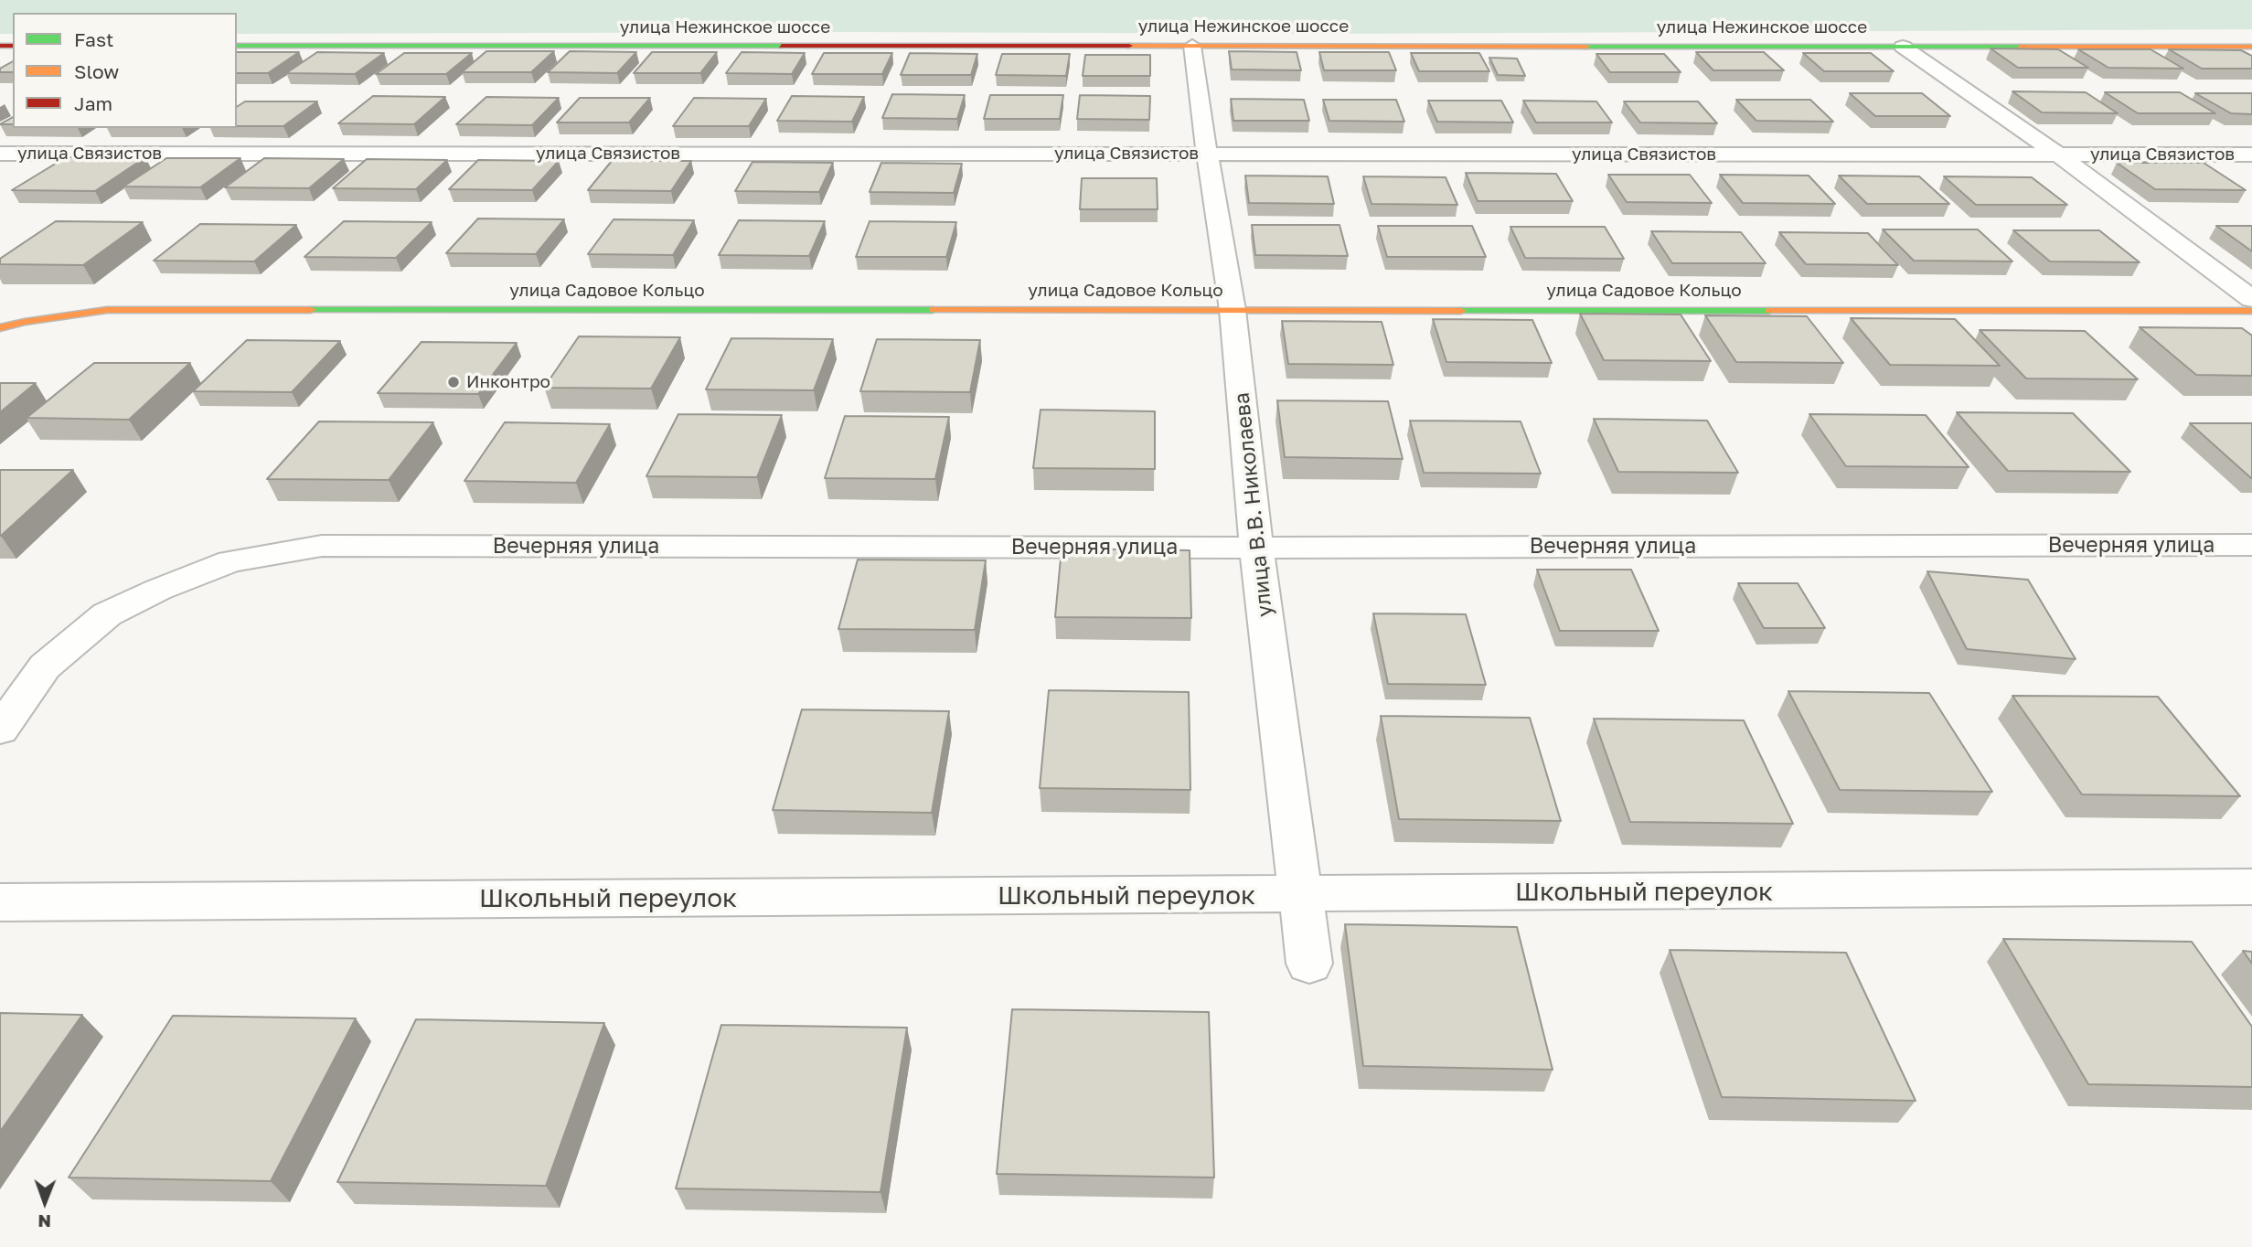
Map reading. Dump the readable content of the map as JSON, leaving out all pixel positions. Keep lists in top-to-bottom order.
{
  "streets": {
    "main road": ["улица Нежинское шоссе", "улица Садовое Кольцо"],
    "street": [
      "улица Связистов",
      "улица В.В. Николаева",
      "Вечерняя улица",
      "Школьный переулок"
    ]
  },
  "crossings": [
    ["улица Нежинское шоссе", "улица В.В. Николаева"],
    ["улица Связистов", "улица В.В. Николаева"],
    ["улица Садовое Кольцо", "улица В.В. Николаева"],
    ["улица В.В. Николаева", "Вечерняя улица"],
    ["улица В.В. Николаева", "Школьный переулок"]
  ],
  "places": ["Инконтро"],
  "legend": ["Fast", "Slow", "Jam"],
  "north": "bottom"
}
